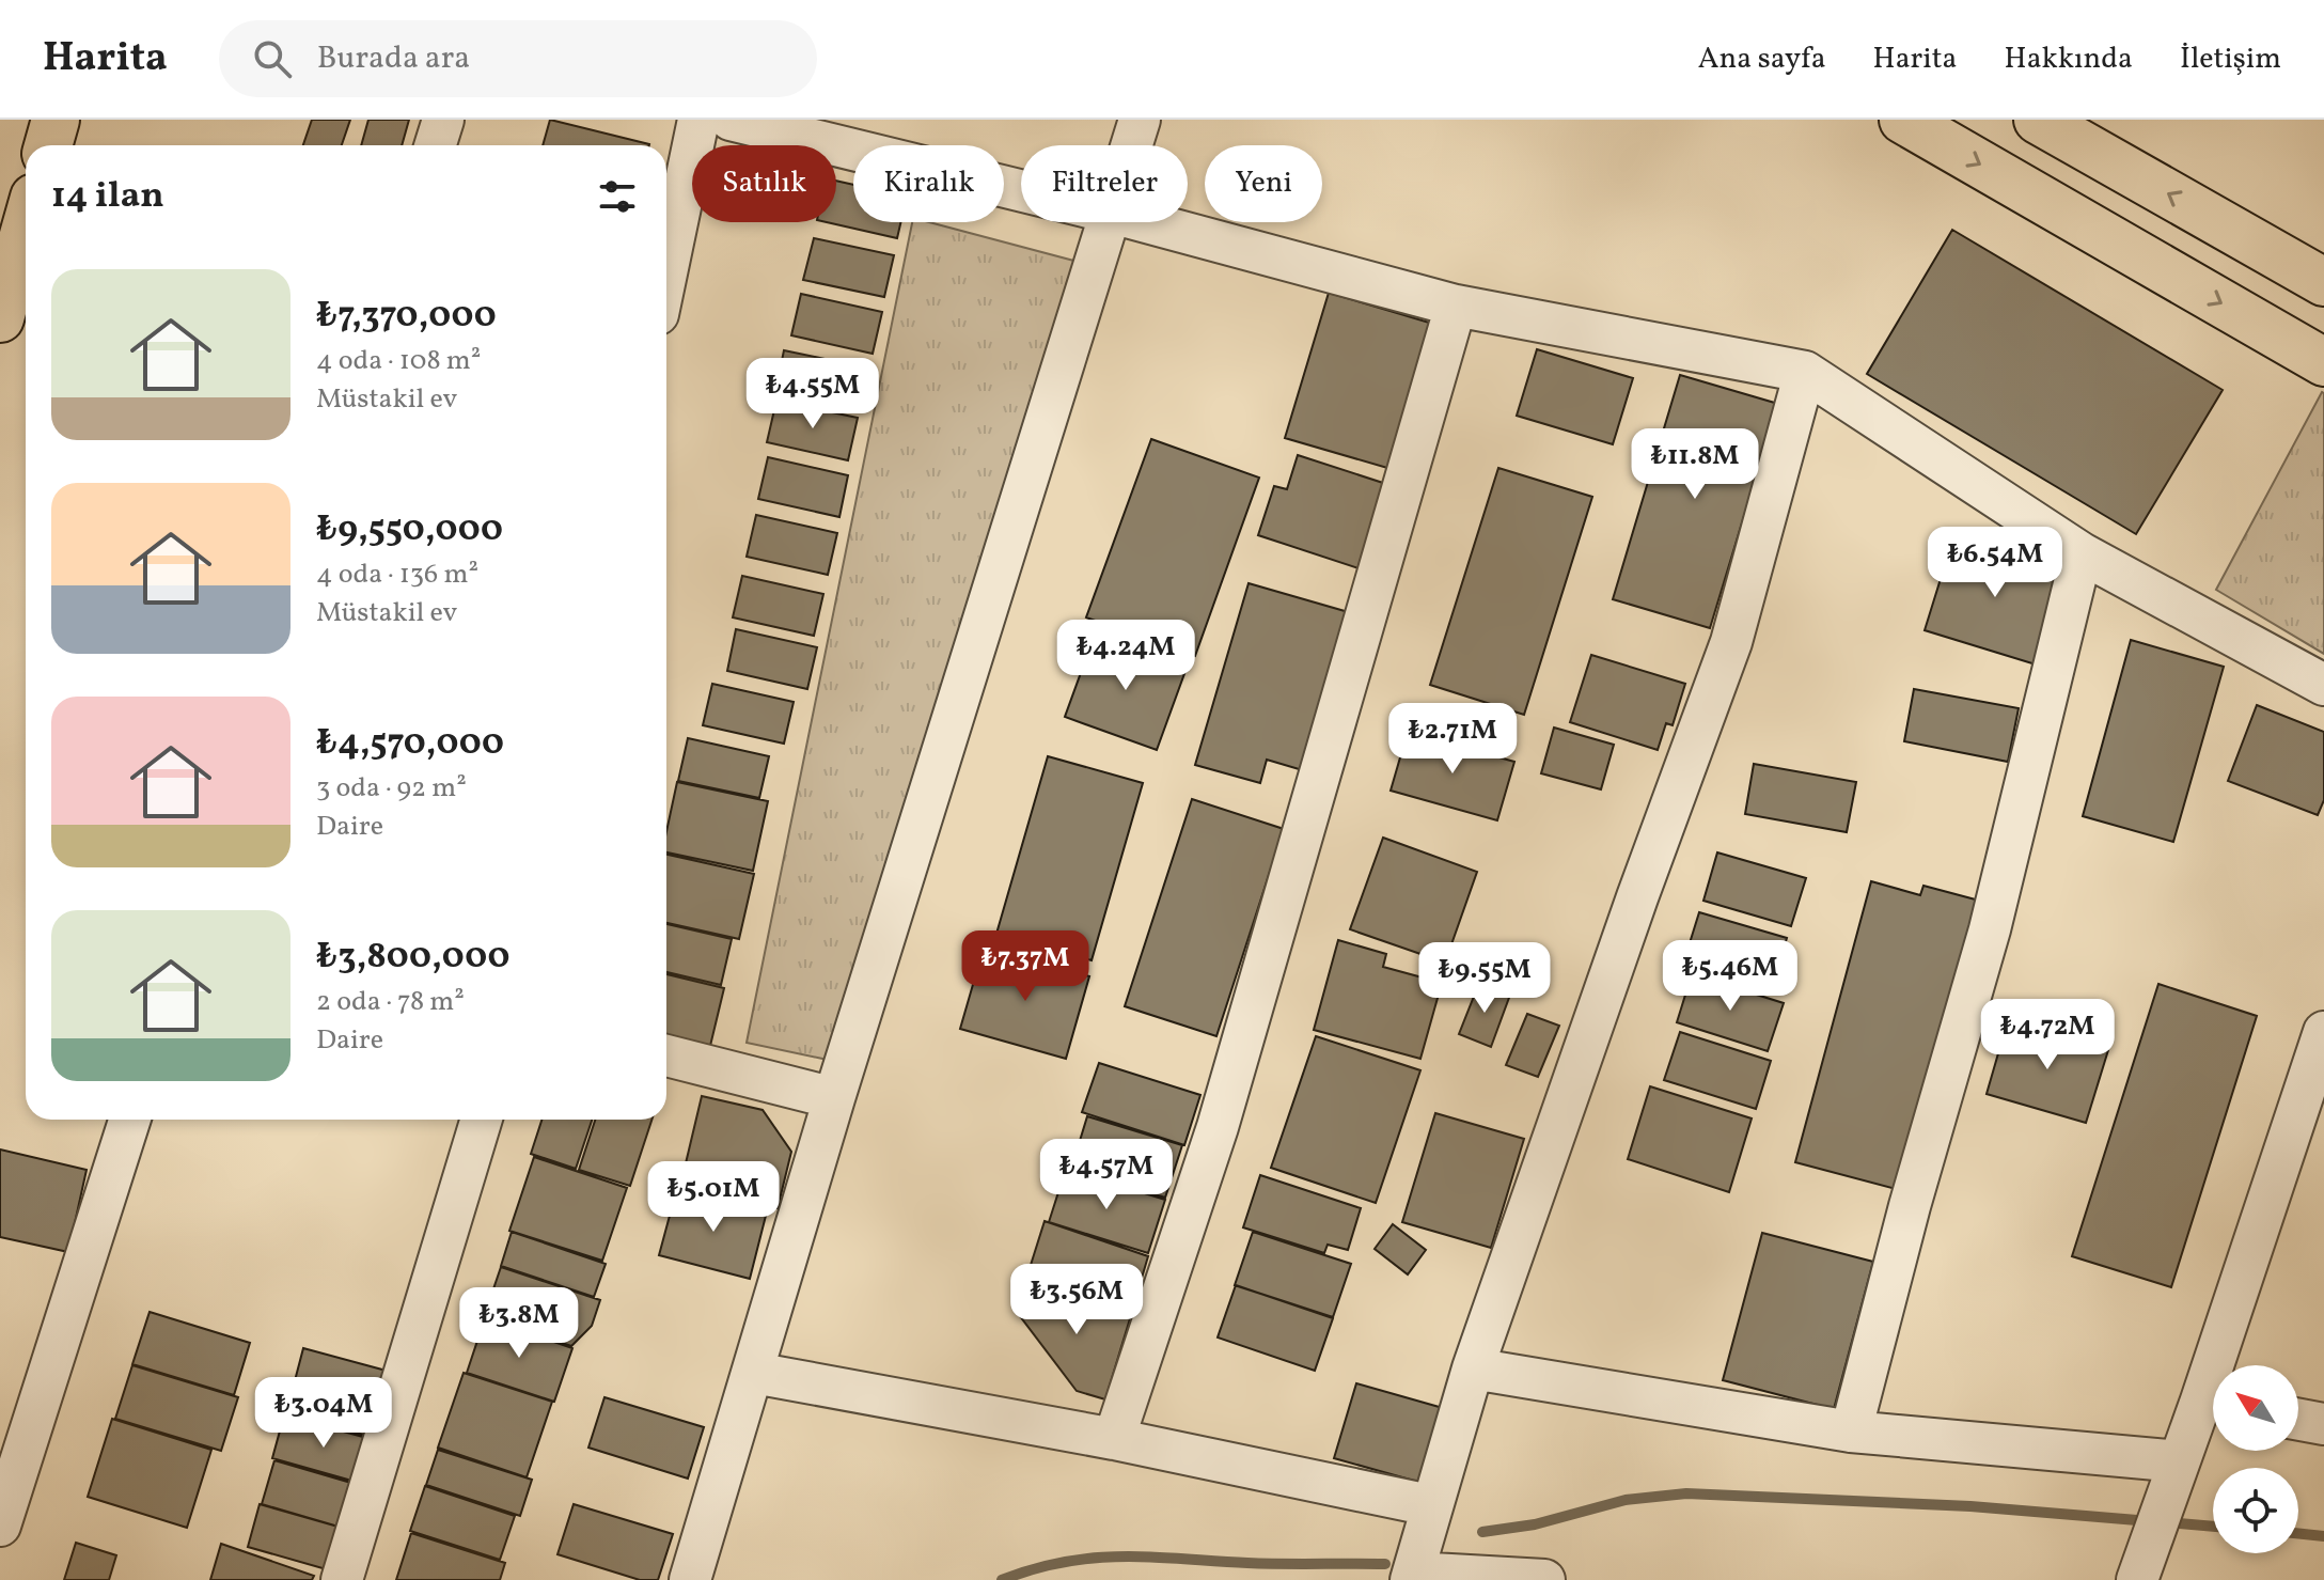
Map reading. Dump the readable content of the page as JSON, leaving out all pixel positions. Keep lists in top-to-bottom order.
{
  "north": "top left",
  "page": {
    "header": "Harita",
    "search": "Burada ara",
    "nav": [
      "Ana sayfa",
      "Harita",
      "Hakkında",
      "İletişim"
    ],
    "chip": [
      "Satılık",
      "Kiralık",
      "Filtreler",
      "Yeni"
    ],
    "heading": "14 ilan",
    "list": [
      {
        "name": "₺7,370,000",
        "note": "4 oda · 108 m² · Müstakil ev"
      },
      {
        "name": "₺9,550,000",
        "note": "4 oda · 136 m² · Müstakil ev"
      },
      {
        "name": "₺4,570,000",
        "note": "3 oda · 92 m² · Daire"
      },
      {
        "name": "₺3,800,000",
        "note": "2 oda · 78 m² · Daire"
      }
    ],
    "price": [
      "₺4.55M",
      "₺11.8M",
      "₺6.54M",
      "₺4.24M",
      "₺2.71M",
      "₺7.37M",
      "₺5.46M",
      "₺9.55M",
      "₺4.72M",
      "₺4.57M",
      "₺5.01M",
      "₺3.56M",
      "₺3.8M",
      "₺3.04M"
    ]
  }
}
